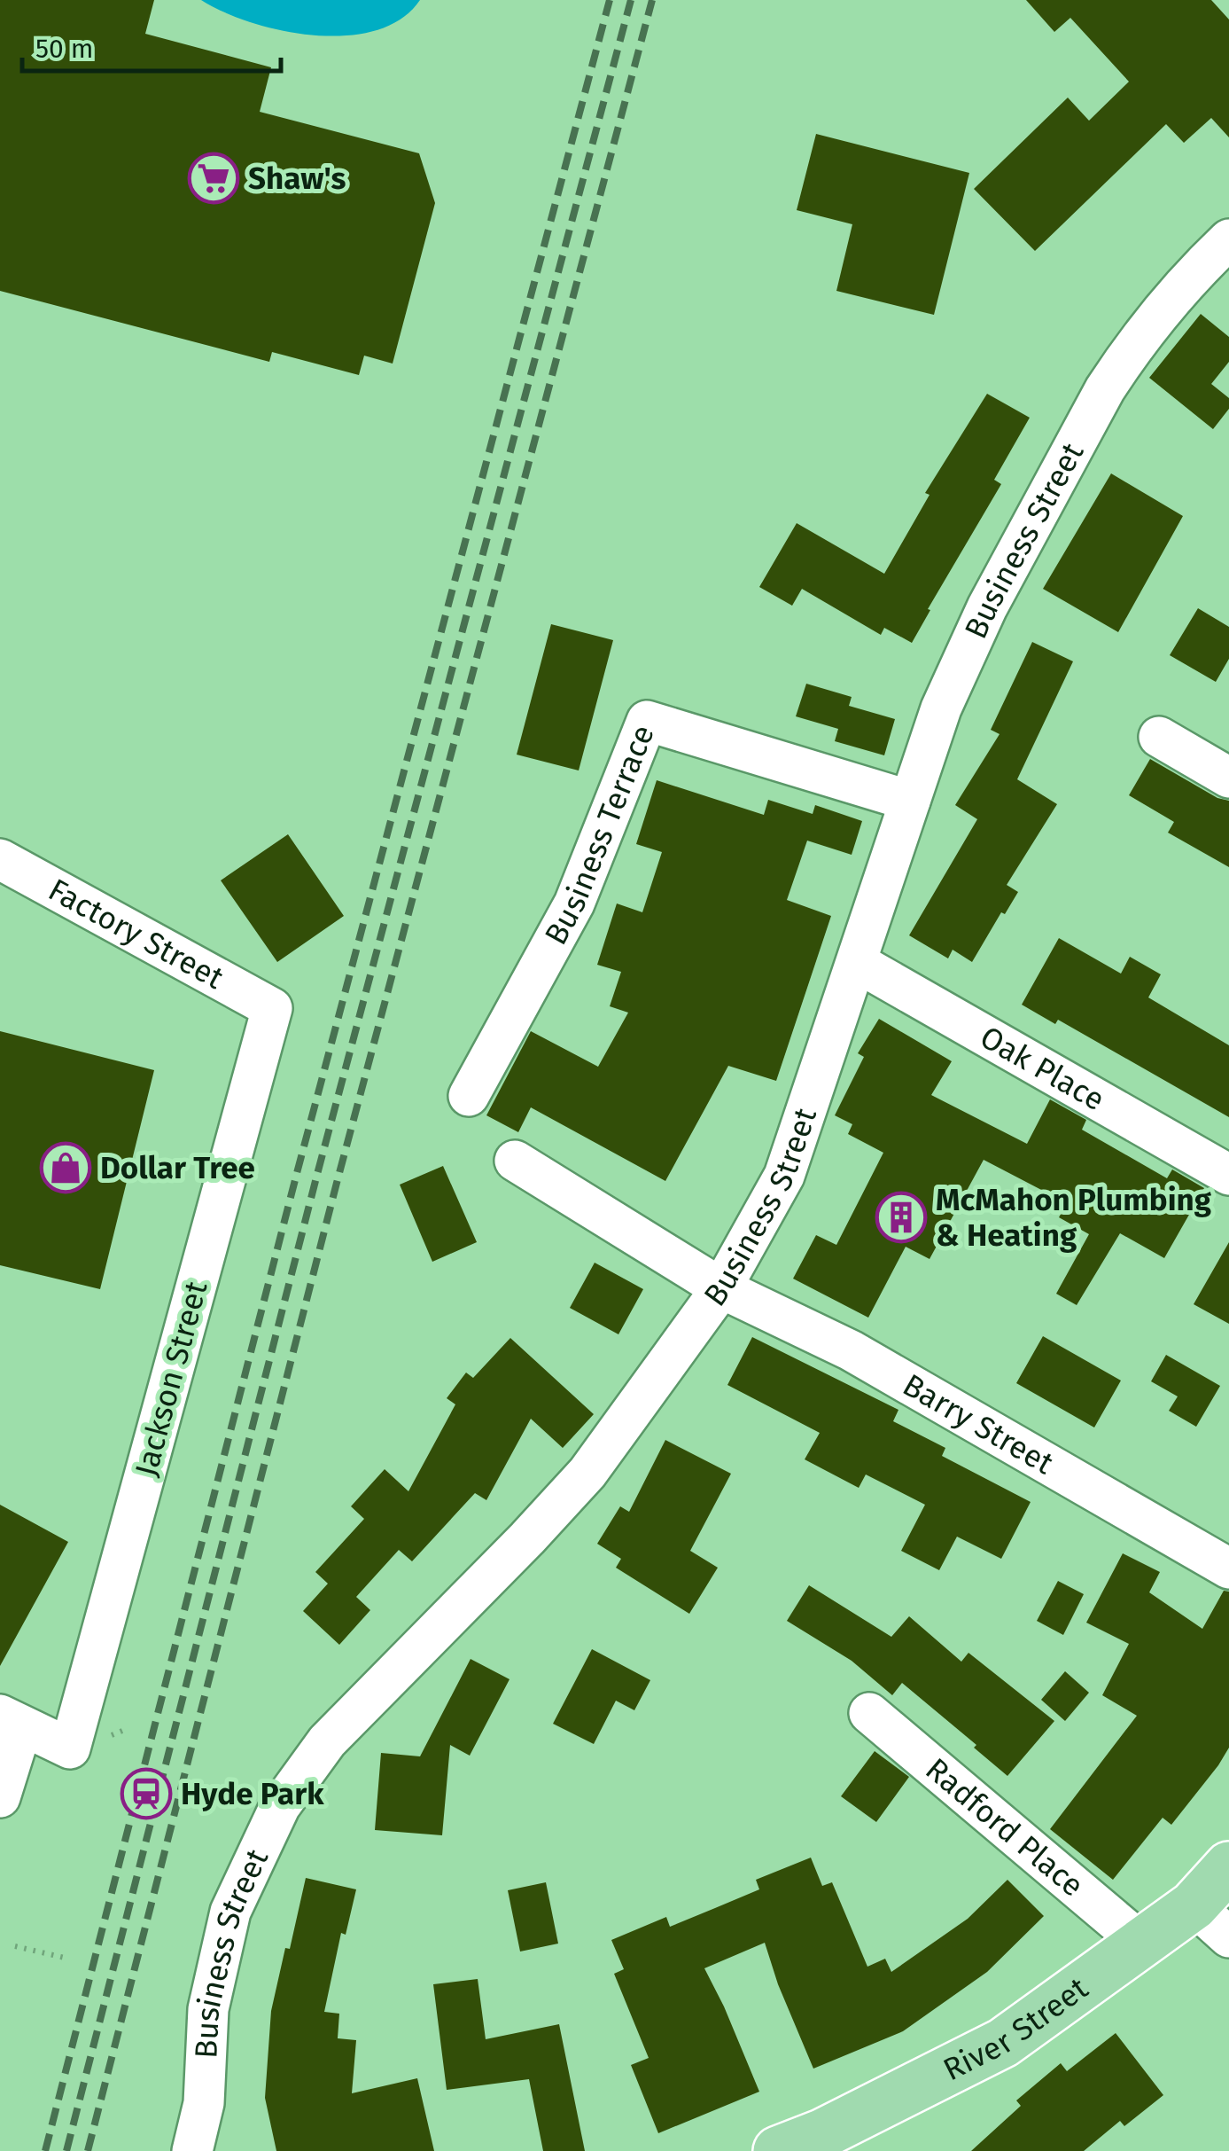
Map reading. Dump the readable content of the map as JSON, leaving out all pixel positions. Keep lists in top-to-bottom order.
{
  "streets": {
    "main road": ["River Street"],
    "street": [
      "Business Street",
      "Business Terrace",
      "Factory Street",
      "Oak Place",
      "Jackson Street",
      "Barry Street",
      "Radford Place"
    ]
  },
  "crossings": [
    ["Business Street", "Business Terrace"],
    ["Business Street", "Oak Place"],
    ["Business Street", "Barry Street"],
    ["Factory Street", "Jackson Street"],
    ["Radford Place", "River Street"]
  ],
  "places": {
    "supermarket": ["Shaw's"],
    "shop": ["Dollar Tree"],
    "building": ["McMahon Plumbing & Heating"],
    "station": ["Hyde Park"]
  },
  "scale_bar": "50 m"
}
